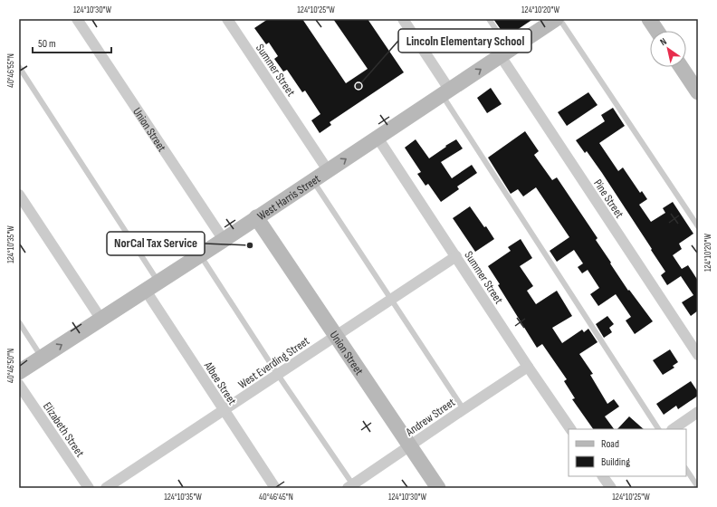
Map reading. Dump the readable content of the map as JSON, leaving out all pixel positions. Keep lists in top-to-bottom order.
{
  "streets": {
    "main road": ["Union Street", "West Harris Street"],
    "street": [
      "Summer Street",
      "Pine Street",
      "West Everding Street",
      "Albee Street",
      "Andrew Street",
      "Elizabeth Street"
    ]
  },
  "crossings": [
    ["Summer Street", "West Harris Street"],
    ["Summer Street", "West Everding Street"],
    ["Summer Street", "Andrew Street"],
    ["Union Street", "West Harris Street"],
    ["Union Street", "West Everding Street"],
    ["Union Street", "Andrew Street"],
    ["West Harris Street", "Pine Street"],
    ["West Harris Street", "Albee Street"],
    ["West Everding Street", "Albee Street"]
  ],
  "places": ["Lincoln Elementary School", "NorCal Tax Service"],
  "legend": ["Road", "Building"],
  "scale_bar": "50 m",
  "north": "top left",
  "coordinates": [
    "124°10'30\"W",
    "124°10'25\"W",
    "124°10'20\"W",
    "40°46'55\"N",
    "124°10'35\"W",
    "40°46'50\"N",
    "40°46'45\"N"
  ]
}
